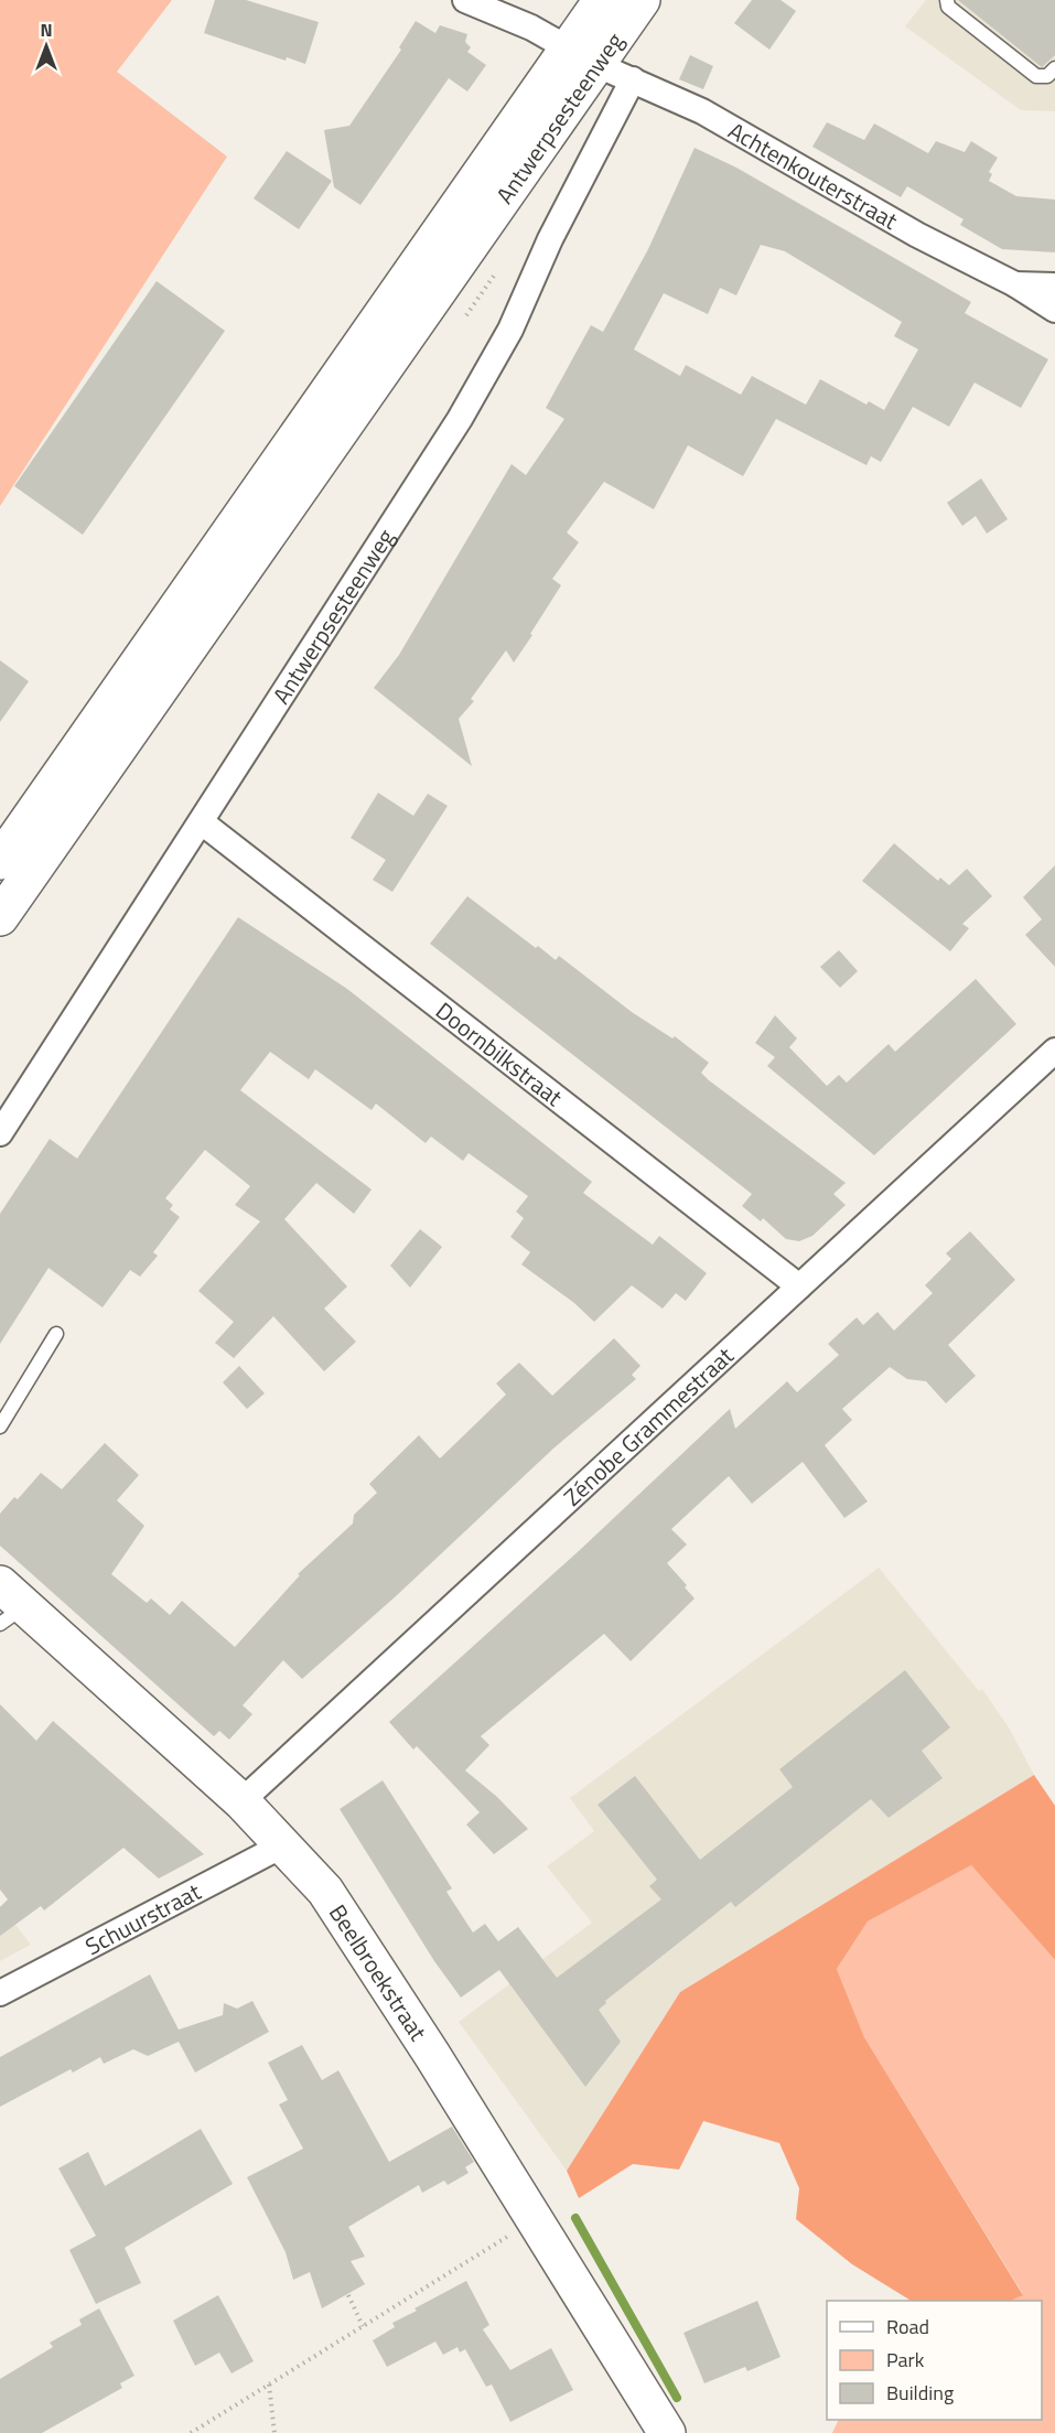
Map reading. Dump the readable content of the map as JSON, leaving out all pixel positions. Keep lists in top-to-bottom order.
{
  "streets": {
    "main road": ["Antwerpsesteenweg", "Beelbroekstraat"],
    "street": [
      "Achtenkouterstraat",
      "Doornbilkstraat",
      "Zénobe Grammestraat",
      "Schuurstraat"
    ]
  },
  "crossings": [
    ["Antwerpsesteenweg", "Achtenkouterstraat"],
    ["Antwerpsesteenweg", "Doornbilkstraat"],
    ["Doornbilkstraat", "Zénobe Grammestraat"],
    ["Zénobe Grammestraat", "Beelbroekstraat"],
    ["Schuurstraat", "Beelbroekstraat"]
  ],
  "legend": ["Road", "Park", "Building"],
  "north": "top"
}
